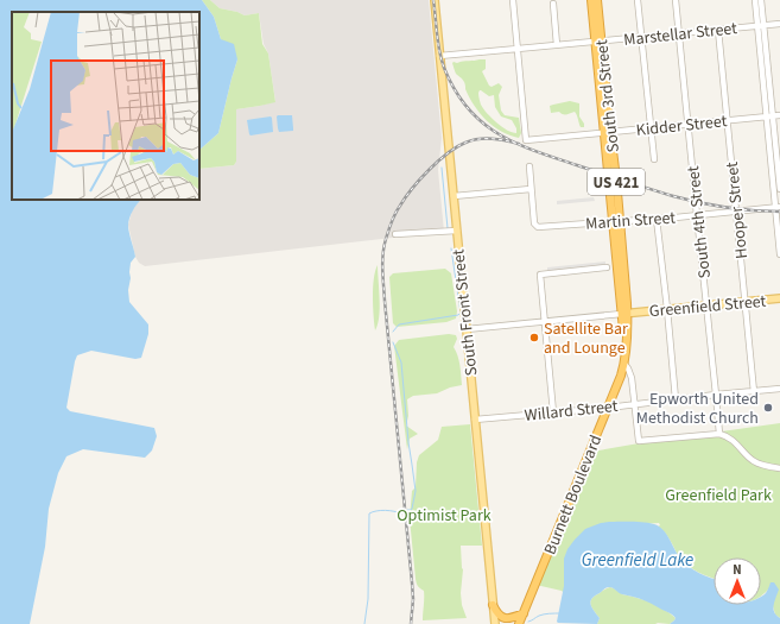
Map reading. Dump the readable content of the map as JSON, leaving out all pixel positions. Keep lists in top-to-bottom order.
{
  "streets": {
    "highway": ["South 3rd Street", "US 421", "Burnett Boulevard"],
    "main road": ["Greenfield Street", "South Front Street"],
    "street": [
      "Marstellar Street",
      "Kidder Street",
      "Hooper Street",
      "Martin Street",
      "South 4th Street",
      "Willard Street"
    ]
  },
  "crossings": [
    ["Marstellar Street", "South 3rd Street"],
    ["Marstellar Street", "Kidder Street"],
    ["Marstellar Street", "Hooper Street"],
    ["Marstellar Street", "South 4th Street"],
    ["Marstellar Street", "South Front Street"],
    ["South 3rd Street", "Kidder Street"],
    ["South 3rd Street", "Martin Street"],
    ["South 3rd Street", "South 4th Street"],
    ["South 3rd Street", "Greenfield Street"],
    ["South 3rd Street", "Willard Street"],
    ["South 3rd Street", "Burnett Boulevard"],
    ["Kidder Street", "Hooper Street"],
    ["Kidder Street", "South 4th Street"],
    ["Hooper Street", "Martin Street"],
    ["Hooper Street", "Greenfield Street"],
    ["Hooper Street", "Willard Street"],
    ["Martin Street", "South 4th Street"],
    ["South 4th Street", "Greenfield Street"],
    ["South 4th Street", "Willard Street"],
    ["Greenfield Street", "South Front Street"],
    ["South Front Street", "Willard Street"],
    ["Willard Street", "Burnett Boulevard"]
  ],
  "water": ["Greenfield Lake"],
  "parks": ["Greenfield Park", "Optimist Park"],
  "places": ["Satellite Bar and Lounge", "Epworth United Methodist Church"],
  "north": "top"
}
